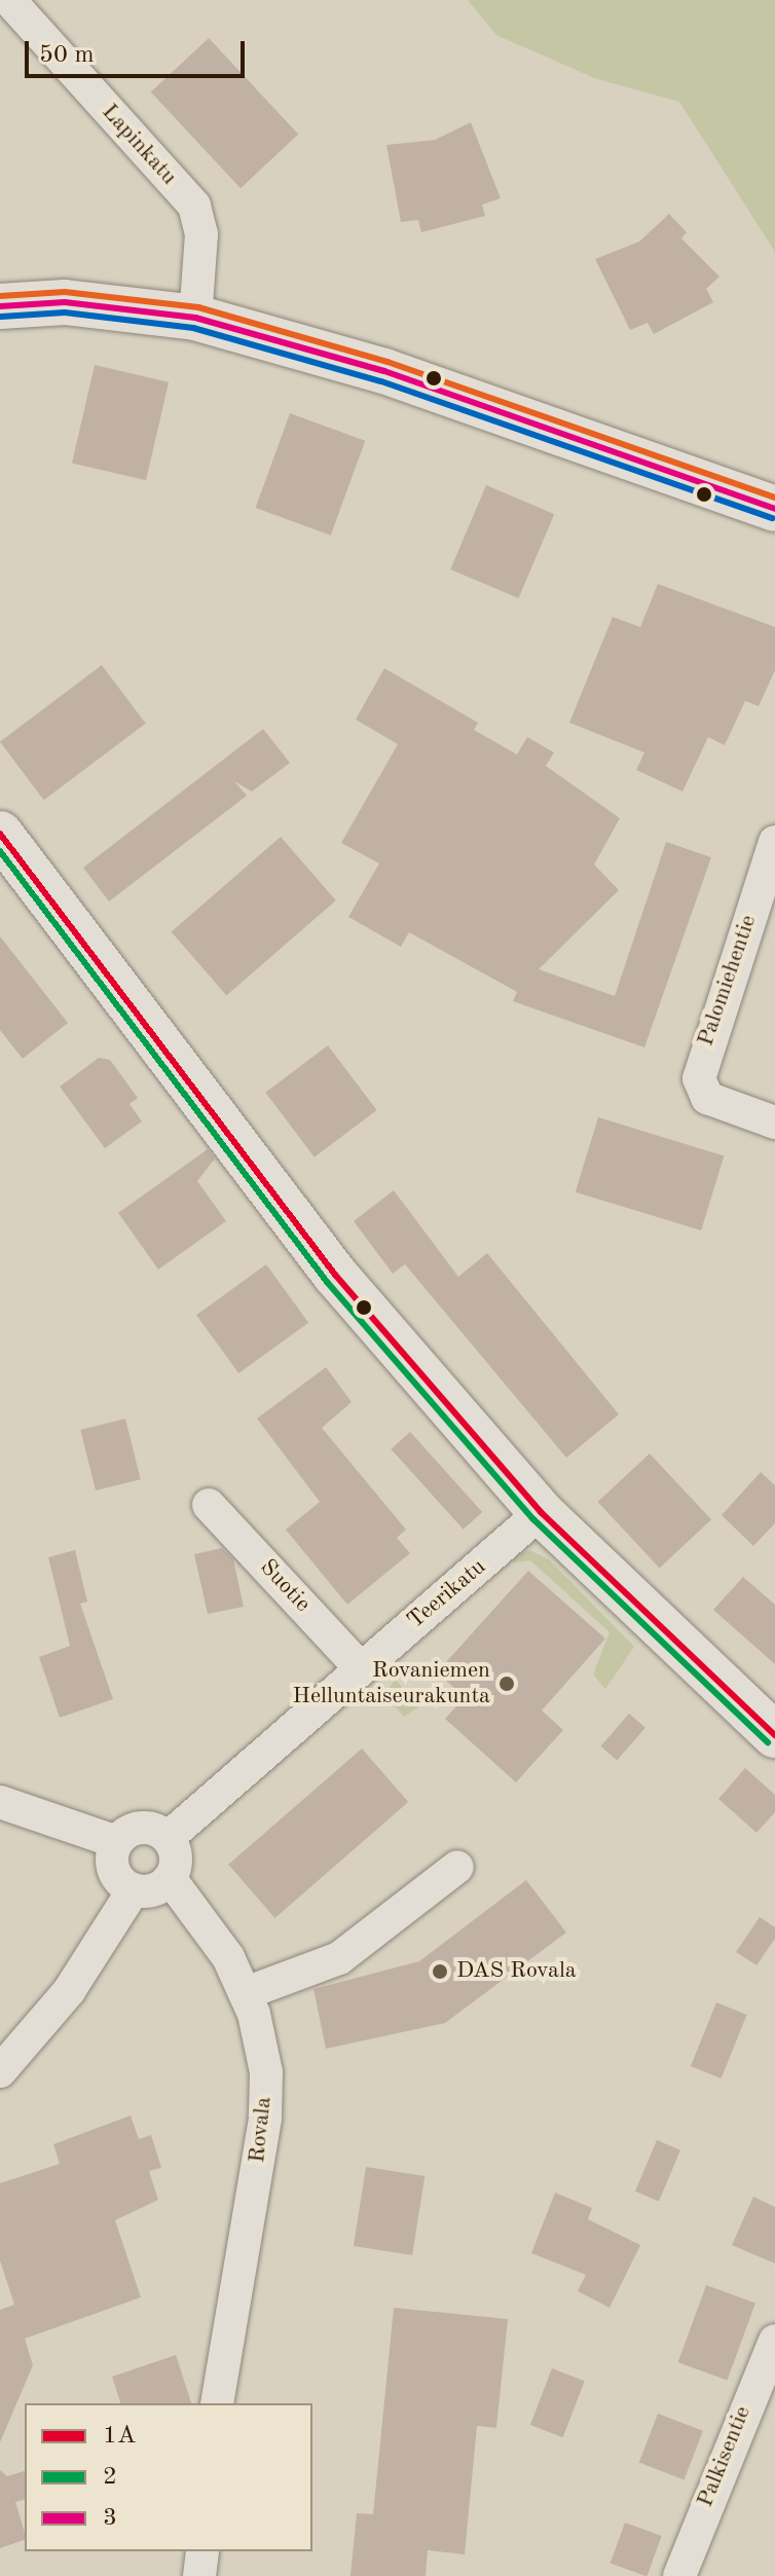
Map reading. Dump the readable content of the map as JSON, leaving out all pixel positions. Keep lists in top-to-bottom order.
{
  "streets": {
    "street": [
      "Lapinkatu",
      "Palomiehentie",
      "Suotie",
      "Teerikatu",
      "Rovala",
      "Palkisentie"
    ]
  },
  "crossings": [
    ["Suotie", "Teerikatu"],
    ["Teerikatu", "Rovala"]
  ],
  "places": ["Rovaniemen Helluntaiseurakunta", "DAS Rovala"],
  "lines": ["transit line 3", "transit line 1A", "transit line 2"],
  "legend": ["1A", "2", "3"],
  "scale_bar": "50 m"
}
